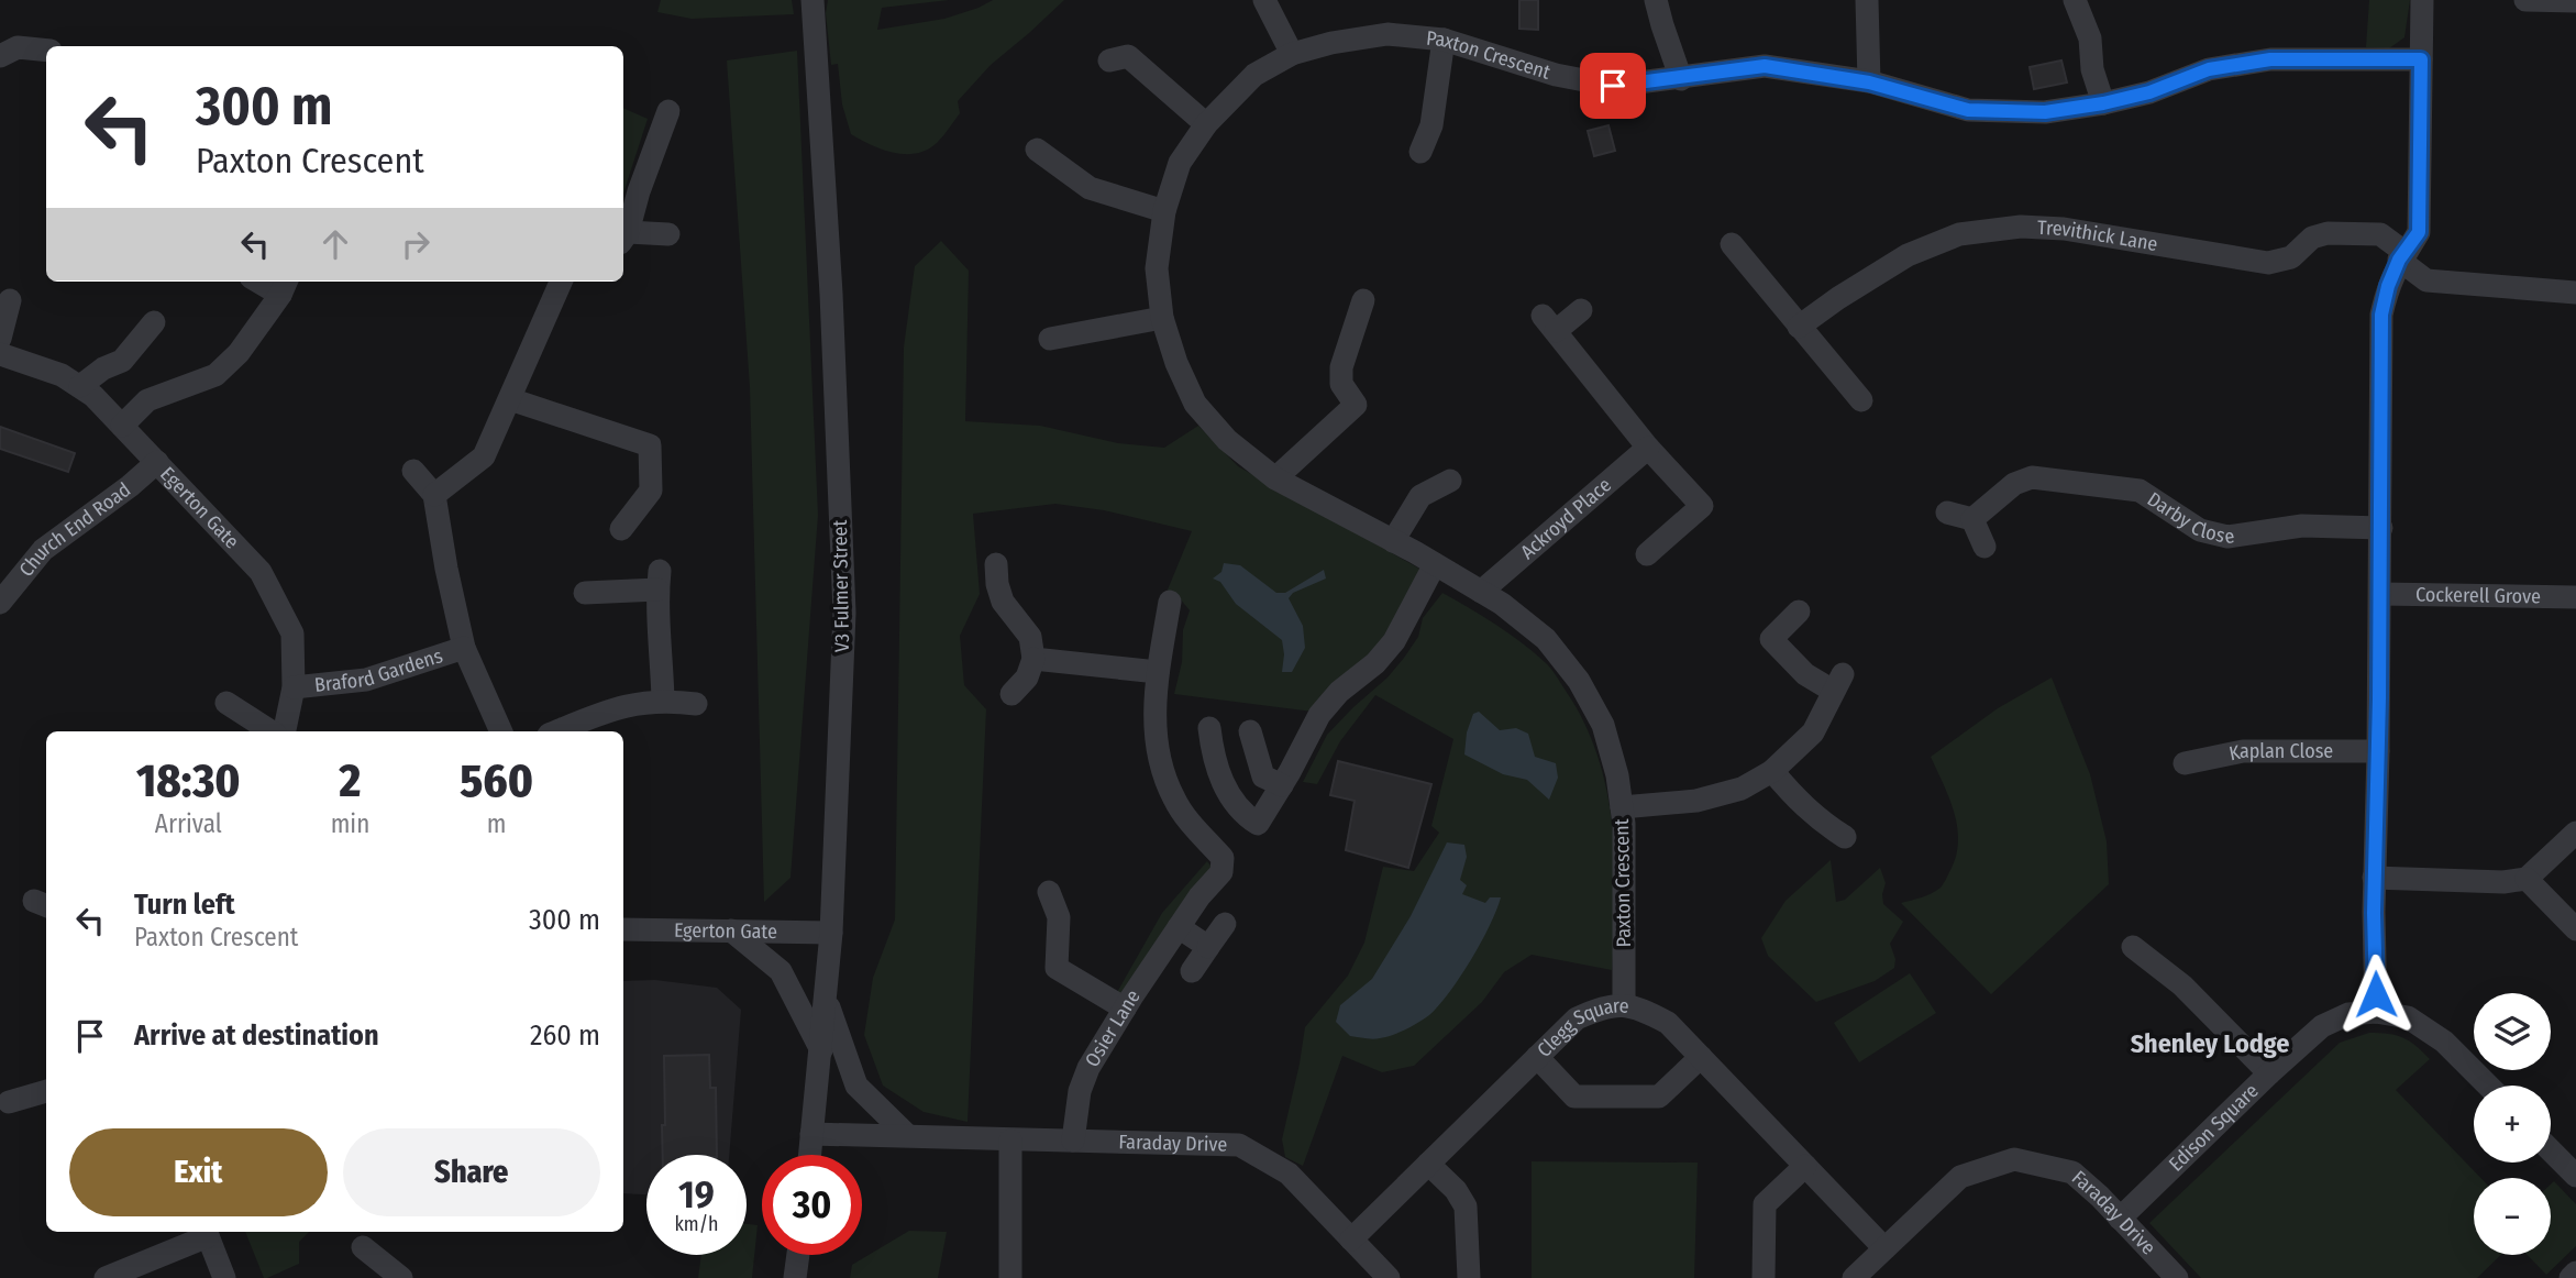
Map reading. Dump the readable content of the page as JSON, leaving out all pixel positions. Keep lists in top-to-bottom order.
{
  "streets": {
    "street": [
      "Paxton Crescent",
      "Trevithick Lane",
      "Egerton Gate",
      "Darby Close",
      "Ackroyd Place",
      "Church End Road",
      "V3 Fulmer Street",
      "Cockerell Grove",
      "Braford Gardens",
      "Kaplan Close",
      "Osier Lane",
      "Clegg Square",
      "Edison Square",
      "Faraday Drive"
    ]
  },
  "crossings": [
    ["Paxton Crescent", "Ackroyd Place"],
    ["Paxton Crescent", "Clegg Square"],
    ["Egerton Gate", "Church End Road"],
    ["Egerton Gate", "V3 Fulmer Street"],
    ["Egerton Gate", "Braford Gardens"],
    ["V3 Fulmer Street", "Faraday Drive"],
    ["Osier Lane", "Faraday Drive"],
    ["Clegg Square", "Faraday Drive"],
    ["Edison Square", "Faraday Drive"]
  ],
  "districts": ["Shenley Lodge"],
  "page": {
    "turn": ["300 m", "Paxton Crescent"],
    "eta": [
      "18:30",
      "Arrival",
      "2",
      "min",
      "560",
      "m"
    ],
    "list": [
      {
        "name": "Turn left",
        "note": "Paxton Crescent",
        "value": "300 m"
      },
      {
        "name": "Arrive at destination",
        "value": "260 m"
      }
    ],
    "map_buttons": ["+", "−"],
    "buttons": ["Exit", "Share"],
    "speed": "19 km/h",
    "limit": "30"
  }
}
